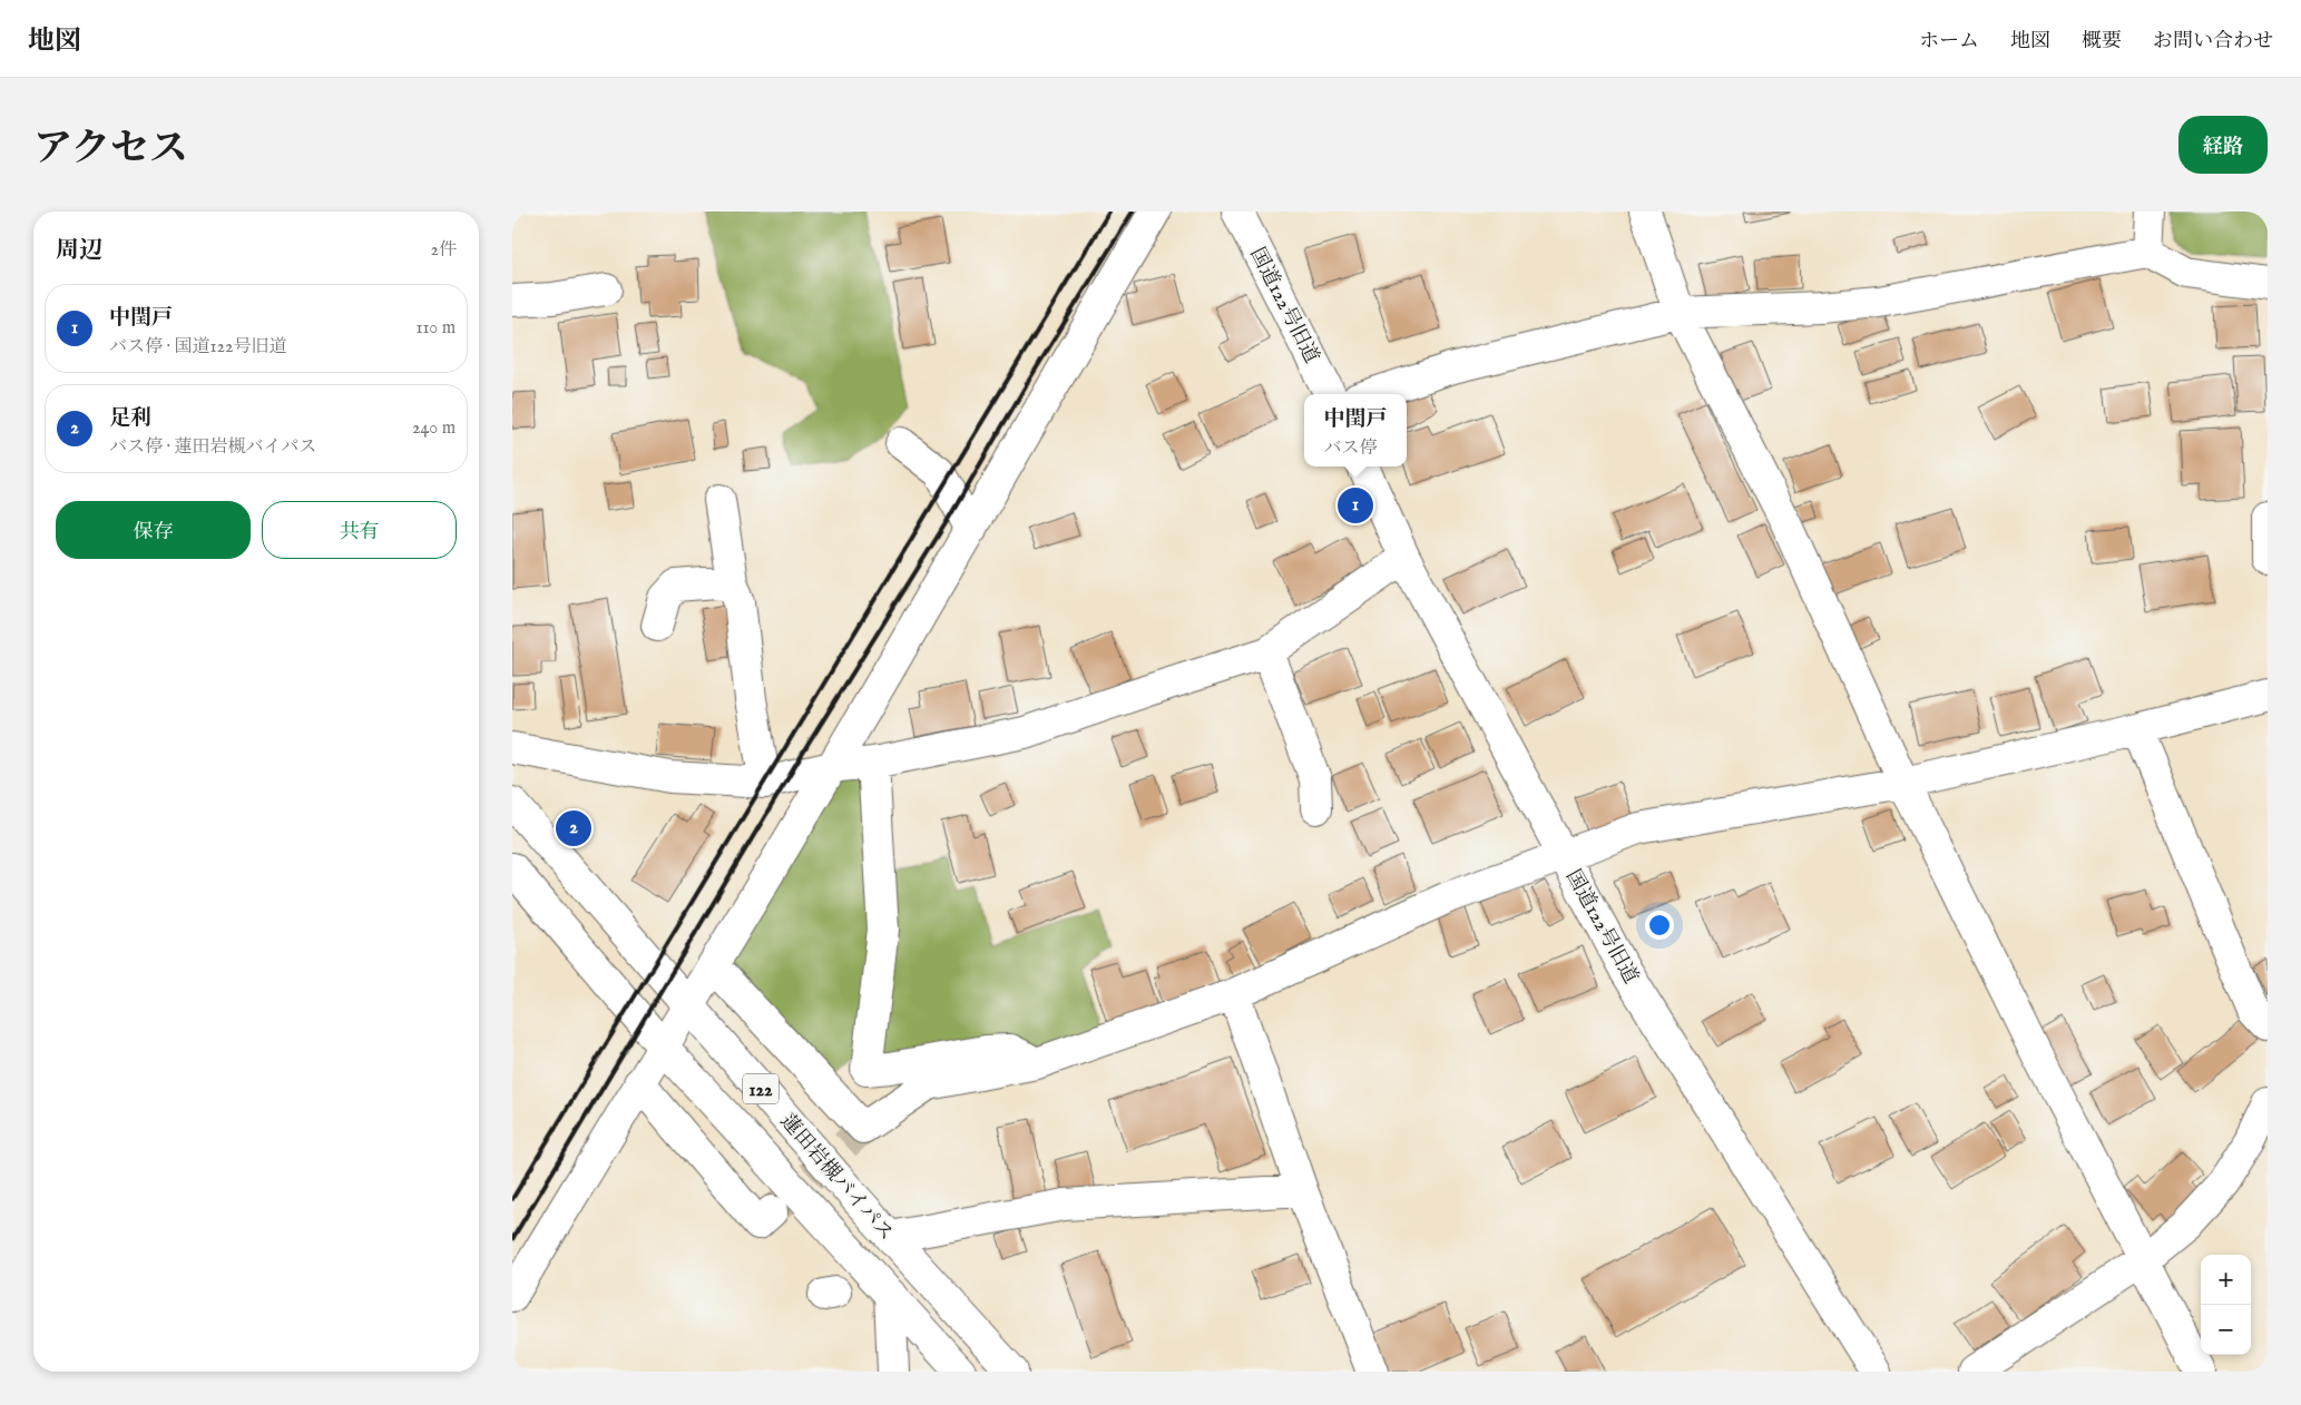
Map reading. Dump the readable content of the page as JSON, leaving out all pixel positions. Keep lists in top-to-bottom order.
{
  "streets": {
    "main road": ["国道122号旧道", "122", "蓮田岩槻バイパス"]
  },
  "page": {
    "header": "地図",
    "nav": [
      "ホーム",
      "地図",
      "概要",
      "お問い合わせ"
    ],
    "title": "アクセス",
    "buttons": [
      "経路",
      ["保存", "共有"]
    ],
    "heading": ["周辺", "2件"],
    "list": [
      {
        "mark": "1",
        "name": "中閏戸",
        "note": "バス停 · 国道122号旧道",
        "value": "110 m"
      },
      {
        "mark": "2",
        "name": "足利",
        "note": "バス停 · 蓮田岩槻バイパス",
        "value": "240 m"
      }
    ],
    "popup": ["中閏戸", "バス停"],
    "pins": ["1", "2"],
    "map_buttons": ["+", "−"]
  }
}
